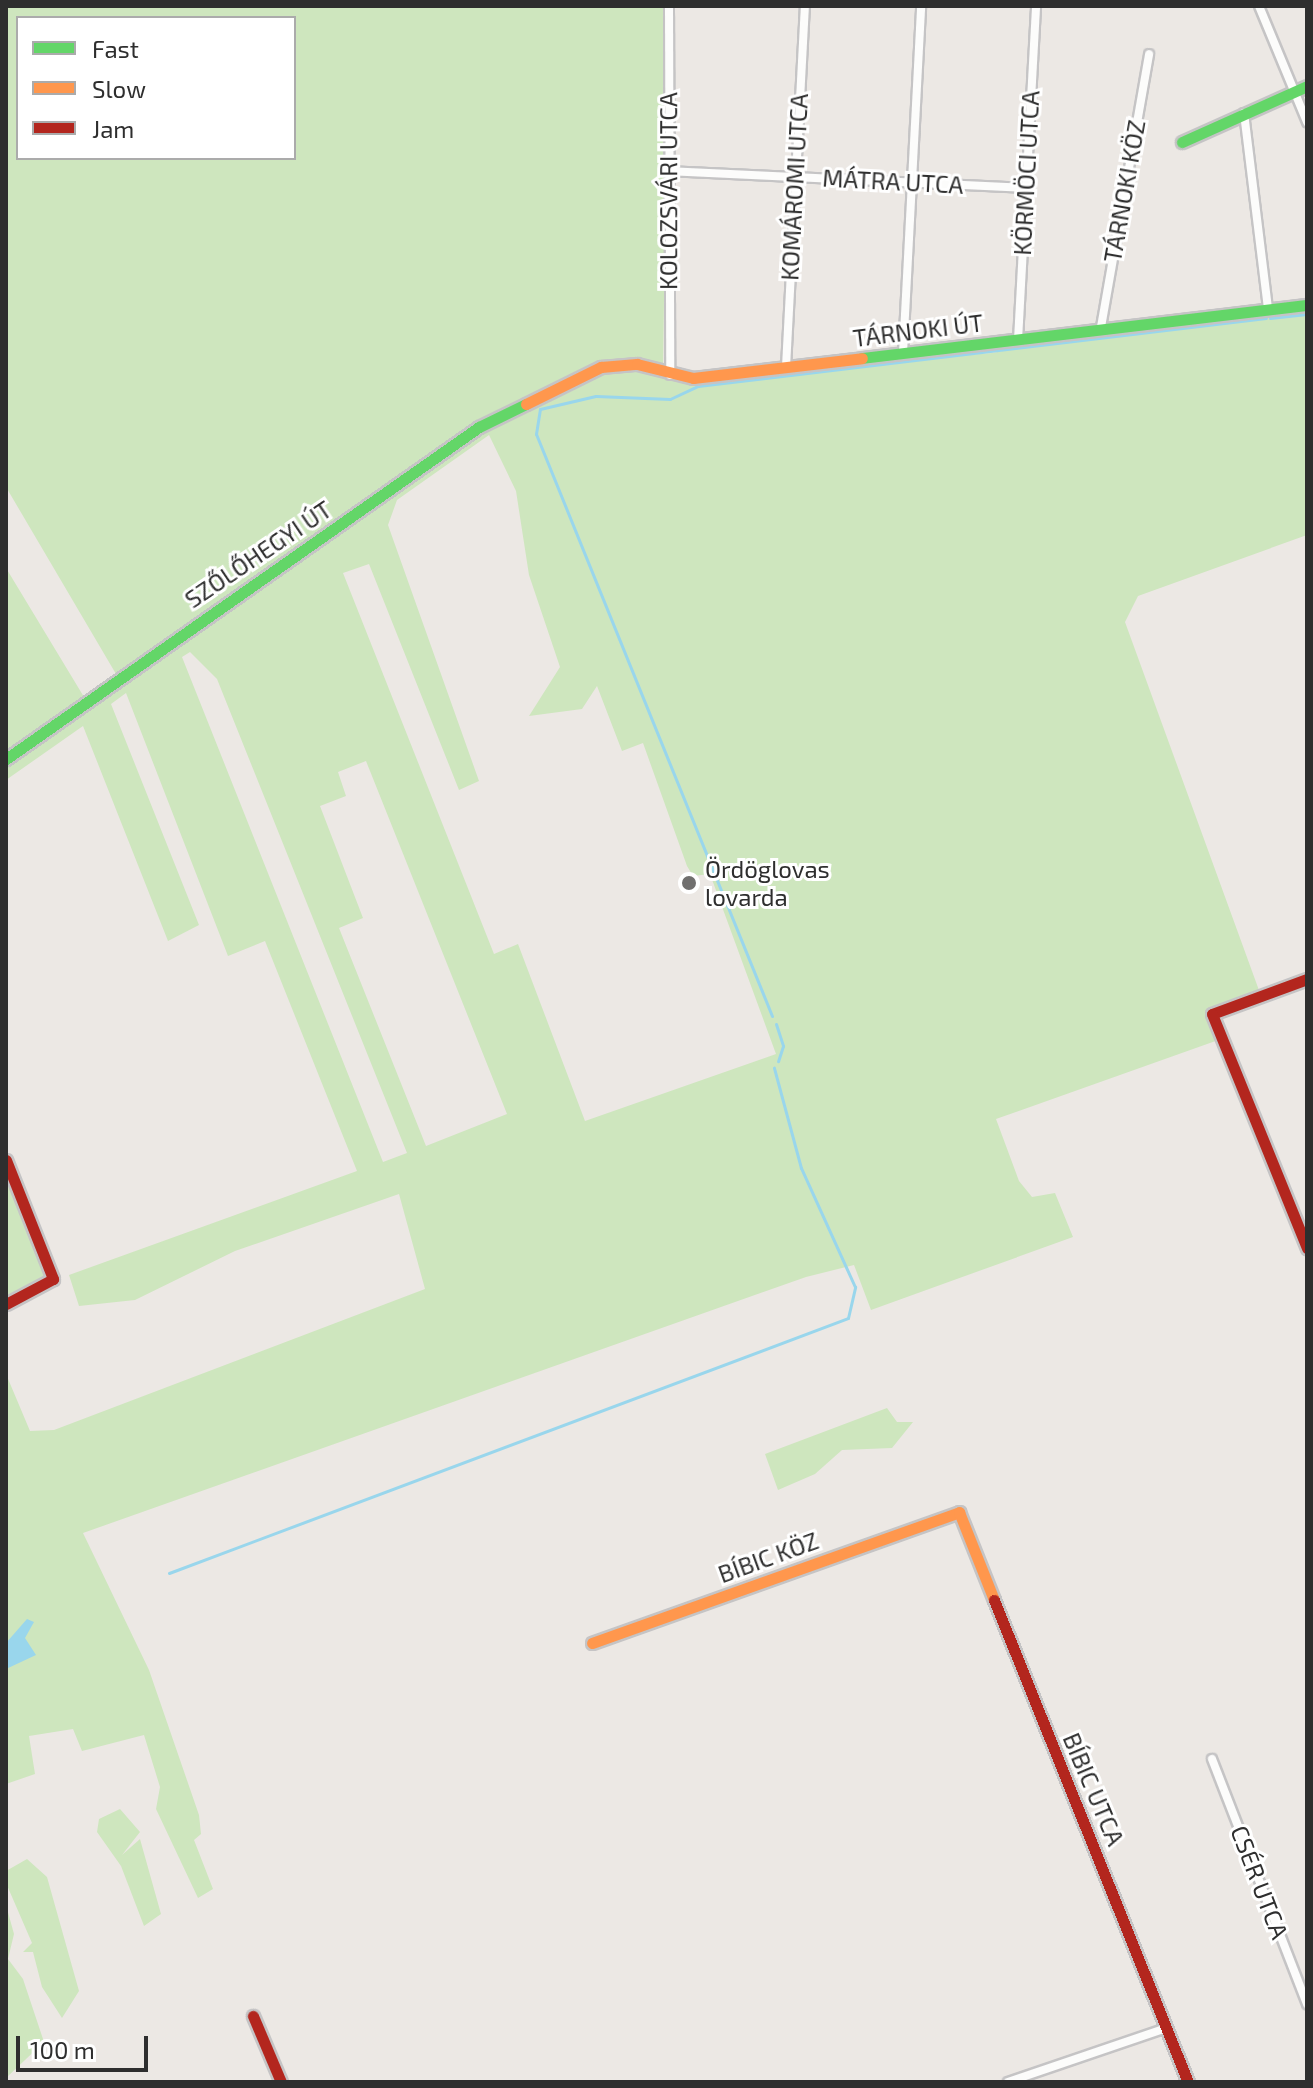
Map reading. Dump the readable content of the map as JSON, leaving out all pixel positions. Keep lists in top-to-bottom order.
{
  "streets": {
    "street": [
      "KÖRMÖCI UTCA",
      "MÁTRA UTCA",
      "KOMÁROMI UTCA",
      "KOLOZSVÁRI UTCA",
      "TÁRNOKI KÖZ",
      "TÁRNOKI ÚT",
      "SZŐLŐHEGYI ÚT",
      "BÍBIC KÖZ",
      "BÍBIC UTCA",
      "CSÉR UTCA"
    ]
  },
  "crossings": [
    ["KÖRMÖCI UTCA", "MÁTRA UTCA"],
    ["KÖRMÖCI UTCA", "TÁRNOKI ÚT"],
    ["MÁTRA UTCA", "KOMÁROMI UTCA"],
    ["MÁTRA UTCA", "KOLOZSVÁRI UTCA"],
    ["KOMÁROMI UTCA", "TÁRNOKI ÚT"],
    ["KOLOZSVÁRI UTCA", "TÁRNOKI ÚT"],
    ["TÁRNOKI KÖZ", "TÁRNOKI ÚT"],
    ["TÁRNOKI ÚT", "SZŐLŐHEGYI ÚT"],
    ["BÍBIC KÖZ", "BÍBIC UTCA"]
  ],
  "places": ["Ördöglovas lovarda"],
  "legend": ["Fast", "Slow", "Jam"],
  "scale_bar": "100 m"
}
